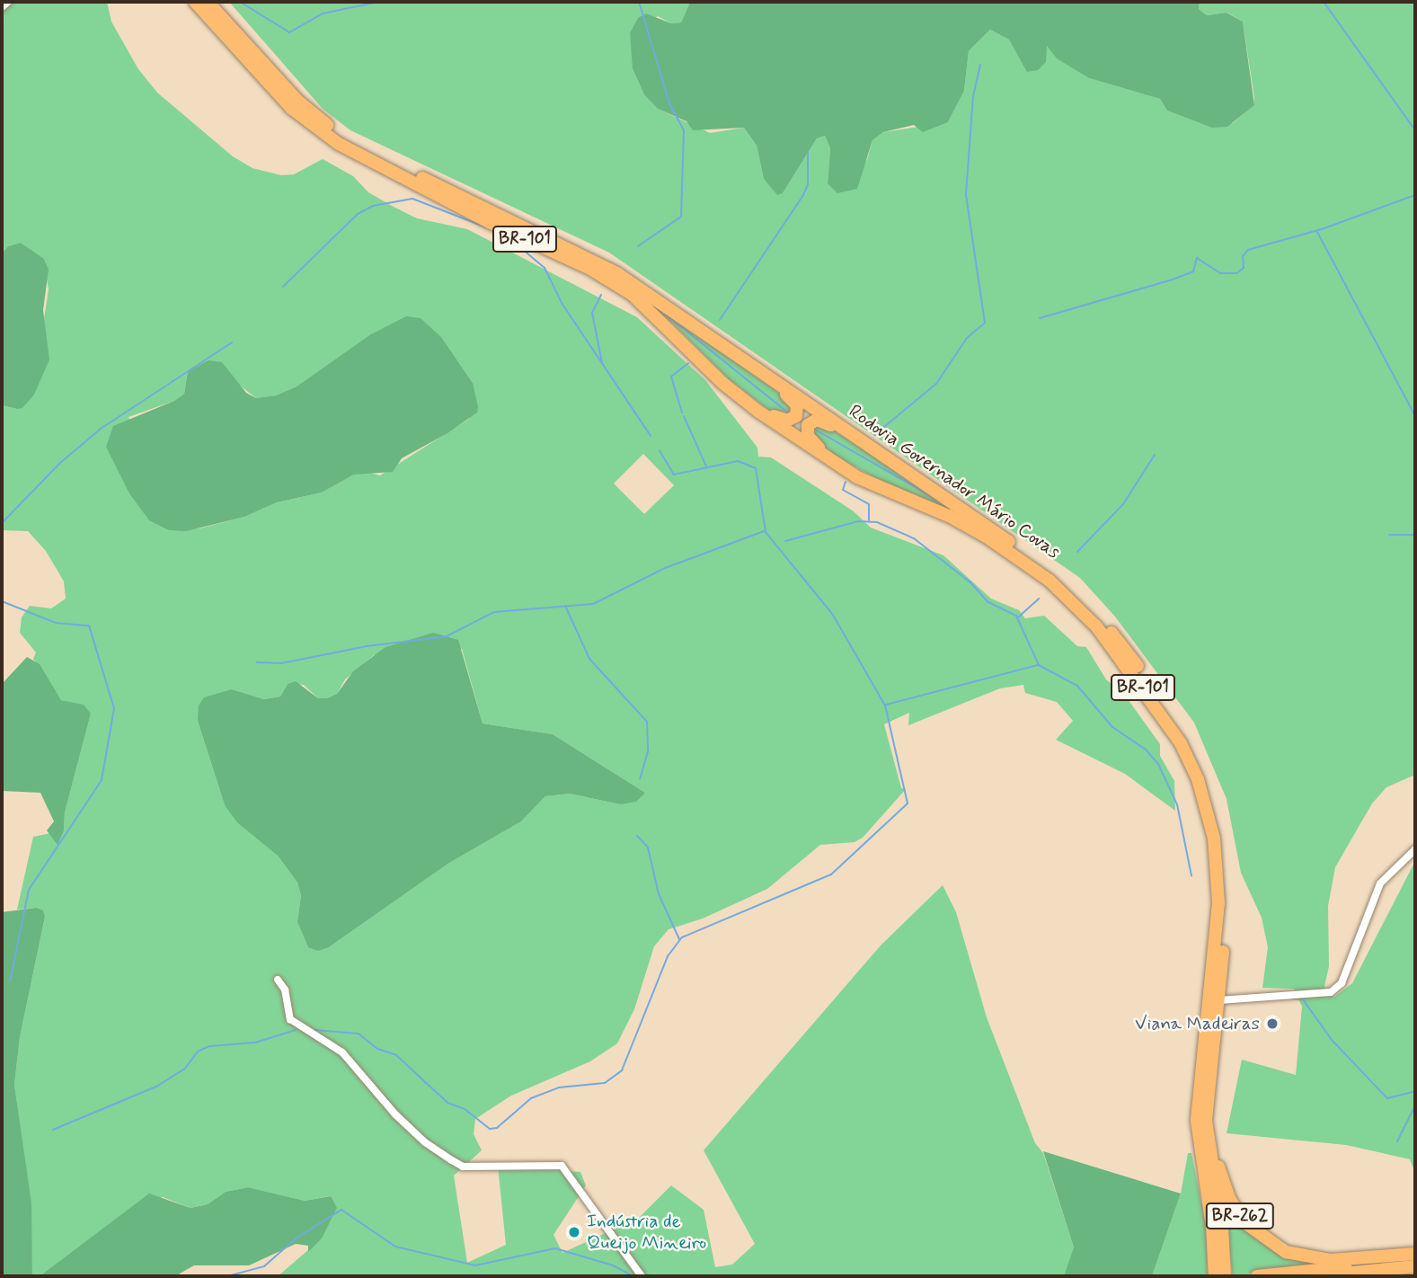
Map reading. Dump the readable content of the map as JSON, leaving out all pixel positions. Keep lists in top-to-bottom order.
{
  "streets": {
    "highway": ["BR-101", "Rodovia Governador Mário Covas", "BR-262"]
  },
  "crossings": [
    ["Rodovia Governador Mário Covas", "BR-262"]
  ],
  "places": ["Viana Madeiras", "Indústria de Queijo Mineiro"]
}
